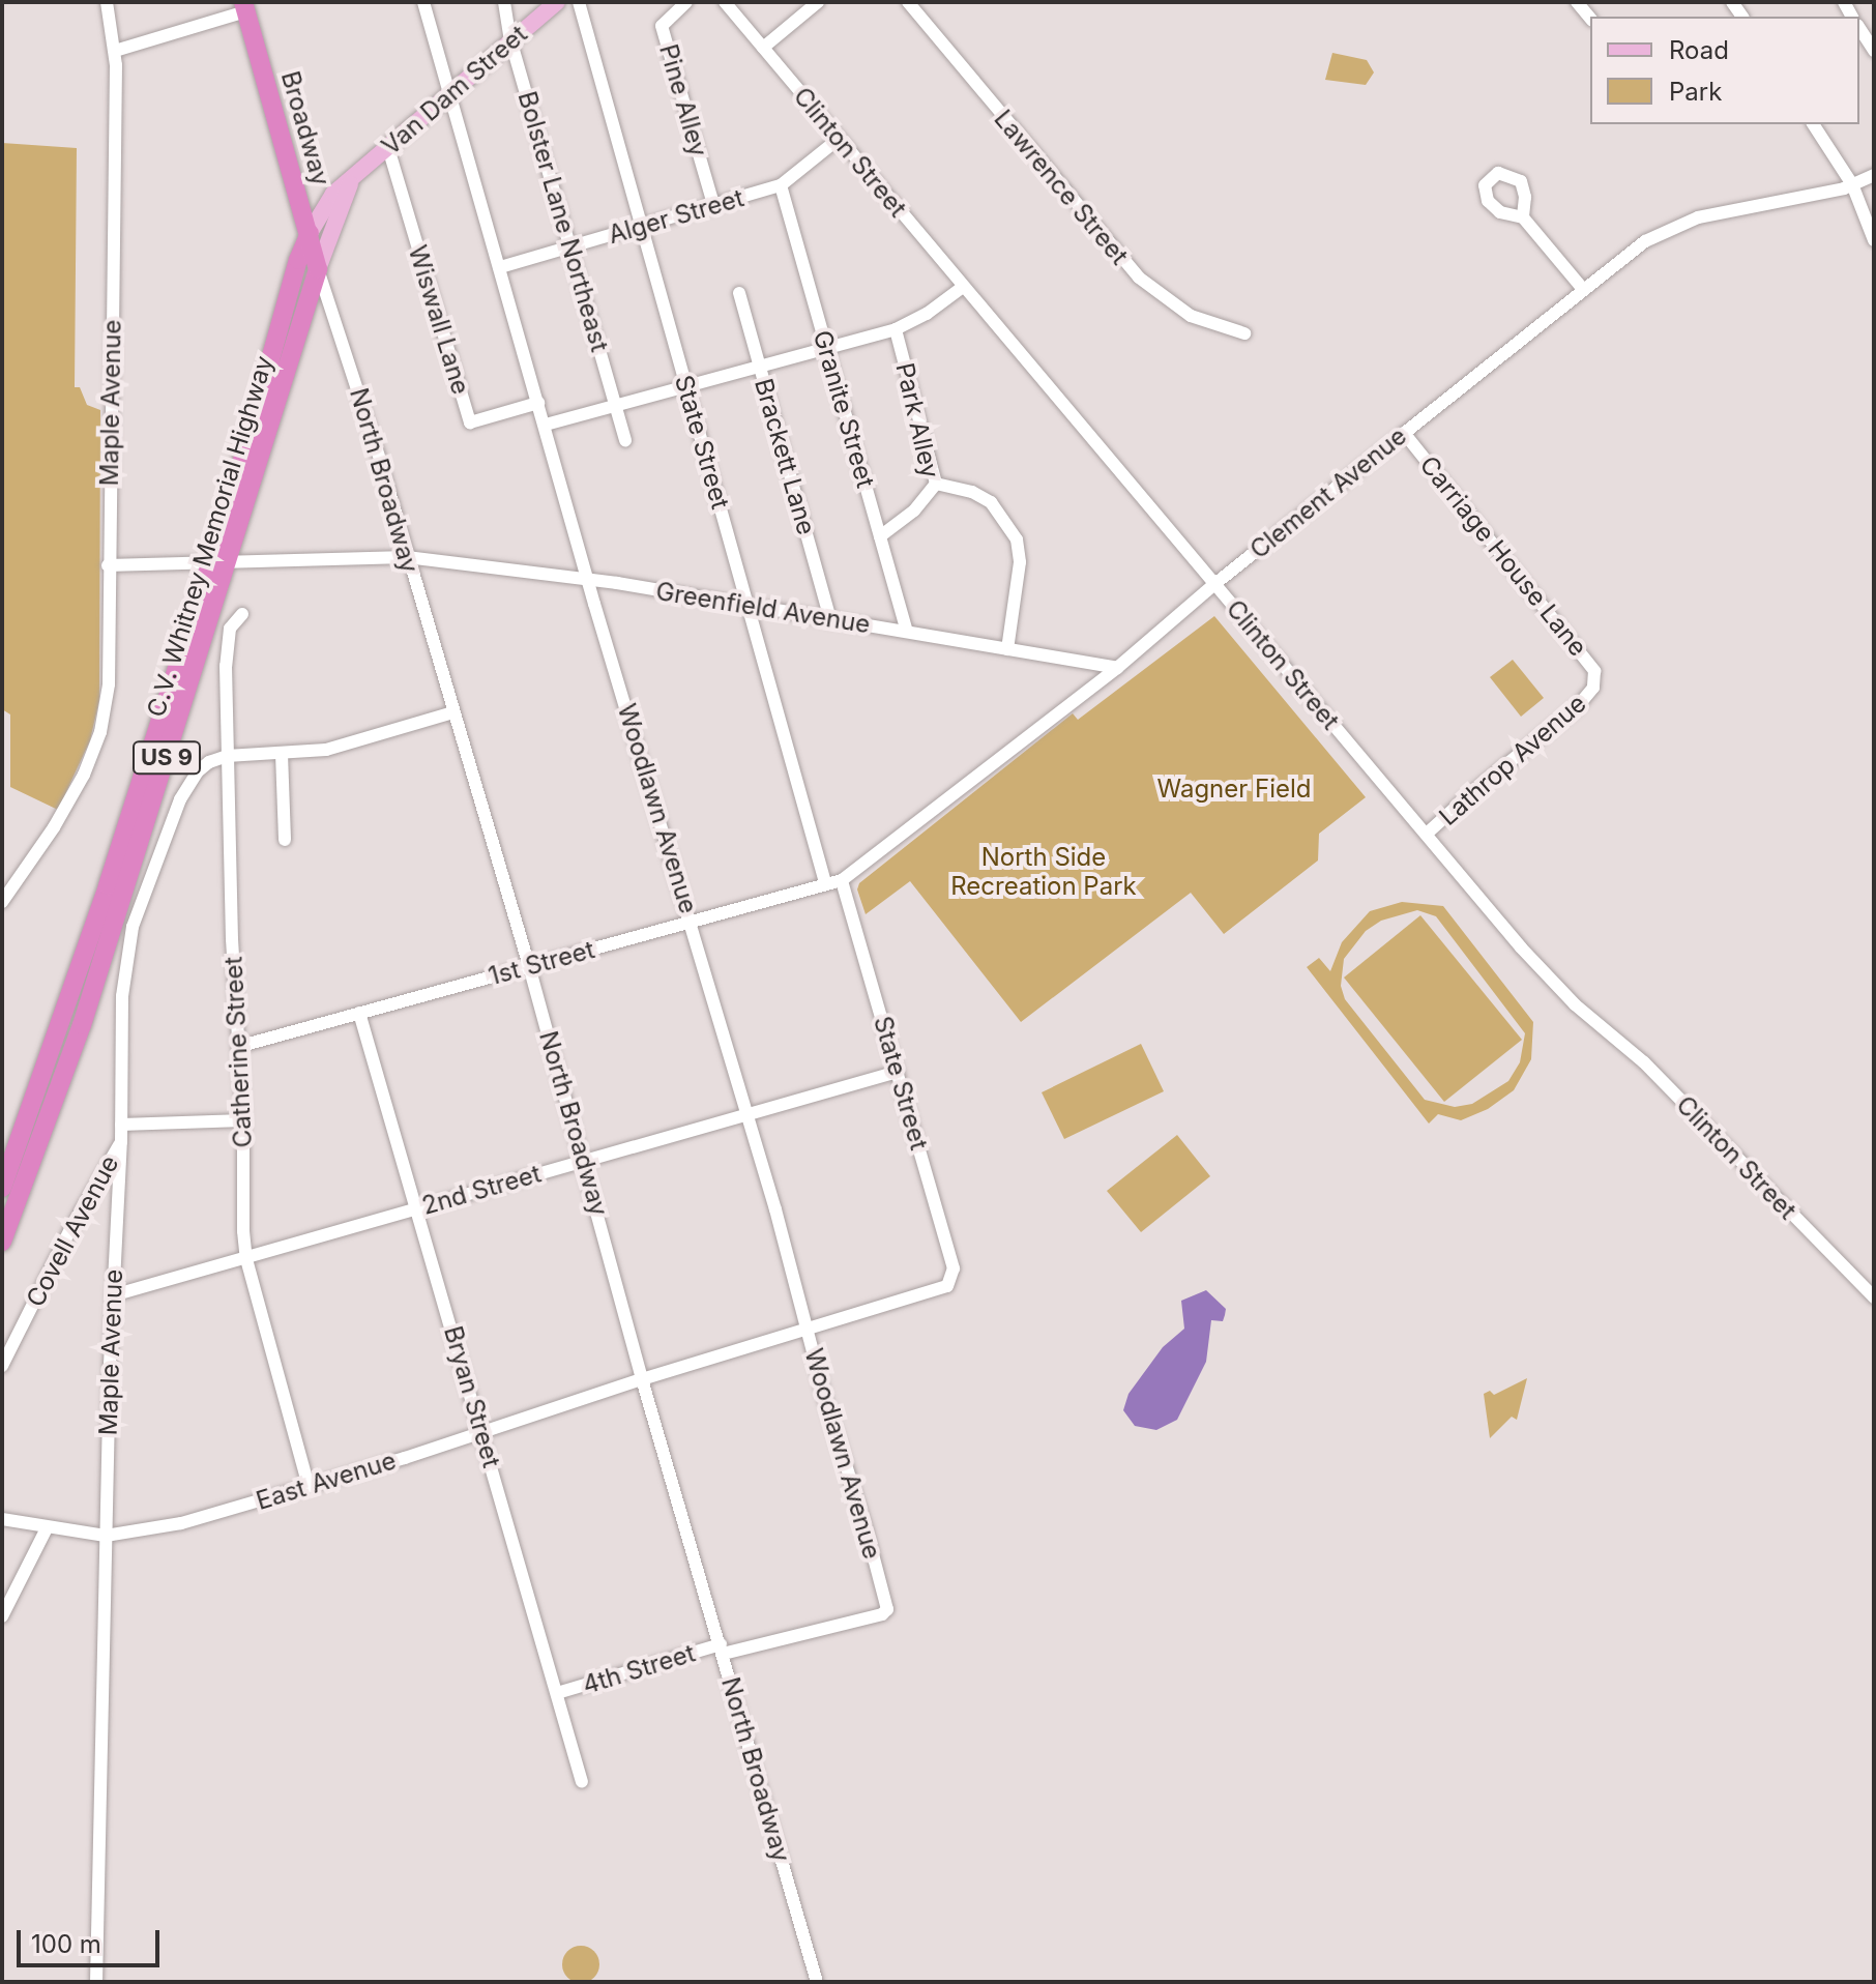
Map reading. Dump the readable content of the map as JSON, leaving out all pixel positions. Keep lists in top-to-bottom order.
{
  "streets": {
    "highway": ["Broadway", "C.V. Whitney Memorial Highway", "US 9"],
    "main road": ["Van Dam Street"],
    "street": [
      "Pine Alley",
      "Clinton Street",
      "Lawrence Street",
      "Alger Street",
      "Bolster Lane Northeast",
      "Wiswall Lane",
      "Maple Avenue",
      "Granite Street",
      "Park Alley",
      "State Street",
      "Brackett Lane",
      "North Broadway",
      "Clement Avenue",
      "Carriage House Lane",
      "Greenfield Avenue",
      "Lathrop Avenue",
      "Woodlawn Avenue",
      "1st Street",
      "Catherine Street",
      "2nd Street",
      "Covell Avenue",
      "Bryan Street",
      "East Avenue",
      "4th Street"
    ]
  },
  "crossings": [
    ["Van Dam Street", "Broadway"],
    ["Van Dam Street", "Bolster Lane Northeast"],
    ["Van Dam Street", "Wiswall Lane"],
    ["Van Dam Street", "North Broadway"],
    ["Van Dam Street", "C.V. Whitney Memorial Highway"],
    ["Van Dam Street", "Woodlawn Avenue"],
    ["Pine Alley", "Alger Street"],
    ["Broadway", "North Broadway"],
    ["Broadway", "C.V. Whitney Memorial Highway"],
    ["Clinton Street", "Alger Street"],
    ["Clinton Street", "Clement Avenue"],
    ["Clinton Street", "Lathrop Avenue"],
    ["Alger Street", "Bolster Lane Northeast"],
    ["Alger Street", "Granite Street"],
    ["Alger Street", "State Street"],
    ["Alger Street", "Woodlawn Avenue"],
    ["Wiswall Lane", "Woodlawn Avenue"],
    ["Maple Avenue", "Greenfield Avenue"],
    ["Maple Avenue", "Catherine Street"],
    ["Maple Avenue", "2nd Street"],
    ["Maple Avenue", "Covell Avenue"],
    ["Maple Avenue", "East Avenue"],
    ["Granite Street", "Park Alley"],
    ["Granite Street", "Greenfield Avenue"],
    ["Park Alley", "Greenfield Avenue"],
    ["State Street", "Clement Avenue"],
    ["State Street", "Greenfield Avenue"],
    ["State Street", "1st Street"],
    ["State Street", "2nd Street"],
    ["State Street", "East Avenue"],
    ["Brackett Lane", "Greenfield Avenue"],
    ["North Broadway", "C.V. Whitney Memorial Highway"],
    ["North Broadway", "Greenfield Avenue"],
    ["North Broadway", "1st Street"],
    ["North Broadway", "2nd Street"],
    ["North Broadway", "East Avenue"],
    ["North Broadway", "4th Street"],
    ["Clement Avenue", "Carriage House Lane"],
    ["Clement Avenue", "Greenfield Avenue"],
    ["Clement Avenue", "1st Street"],
    ["C.V. Whitney Memorial Highway", "Greenfield Avenue"],
    ["Carriage House Lane", "Lathrop Avenue"],
    ["Greenfield Avenue", "Woodlawn Avenue"],
    ["Woodlawn Avenue", "1st Street"],
    ["Woodlawn Avenue", "2nd Street"],
    ["Woodlawn Avenue", "East Avenue"],
    ["Woodlawn Avenue", "4th Street"],
    ["1st Street", "Catherine Street"],
    ["1st Street", "Bryan Street"],
    ["Catherine Street", "2nd Street"],
    ["Catherine Street", "East Avenue"],
    ["2nd Street", "Bryan Street"],
    ["Bryan Street", "East Avenue"],
    ["Bryan Street", "4th Street"]
  ],
  "parks": ["Wagner Field", "North Side Recreation Park"],
  "legend": ["Road", "Park"],
  "scale_bar": "100 m"
}
